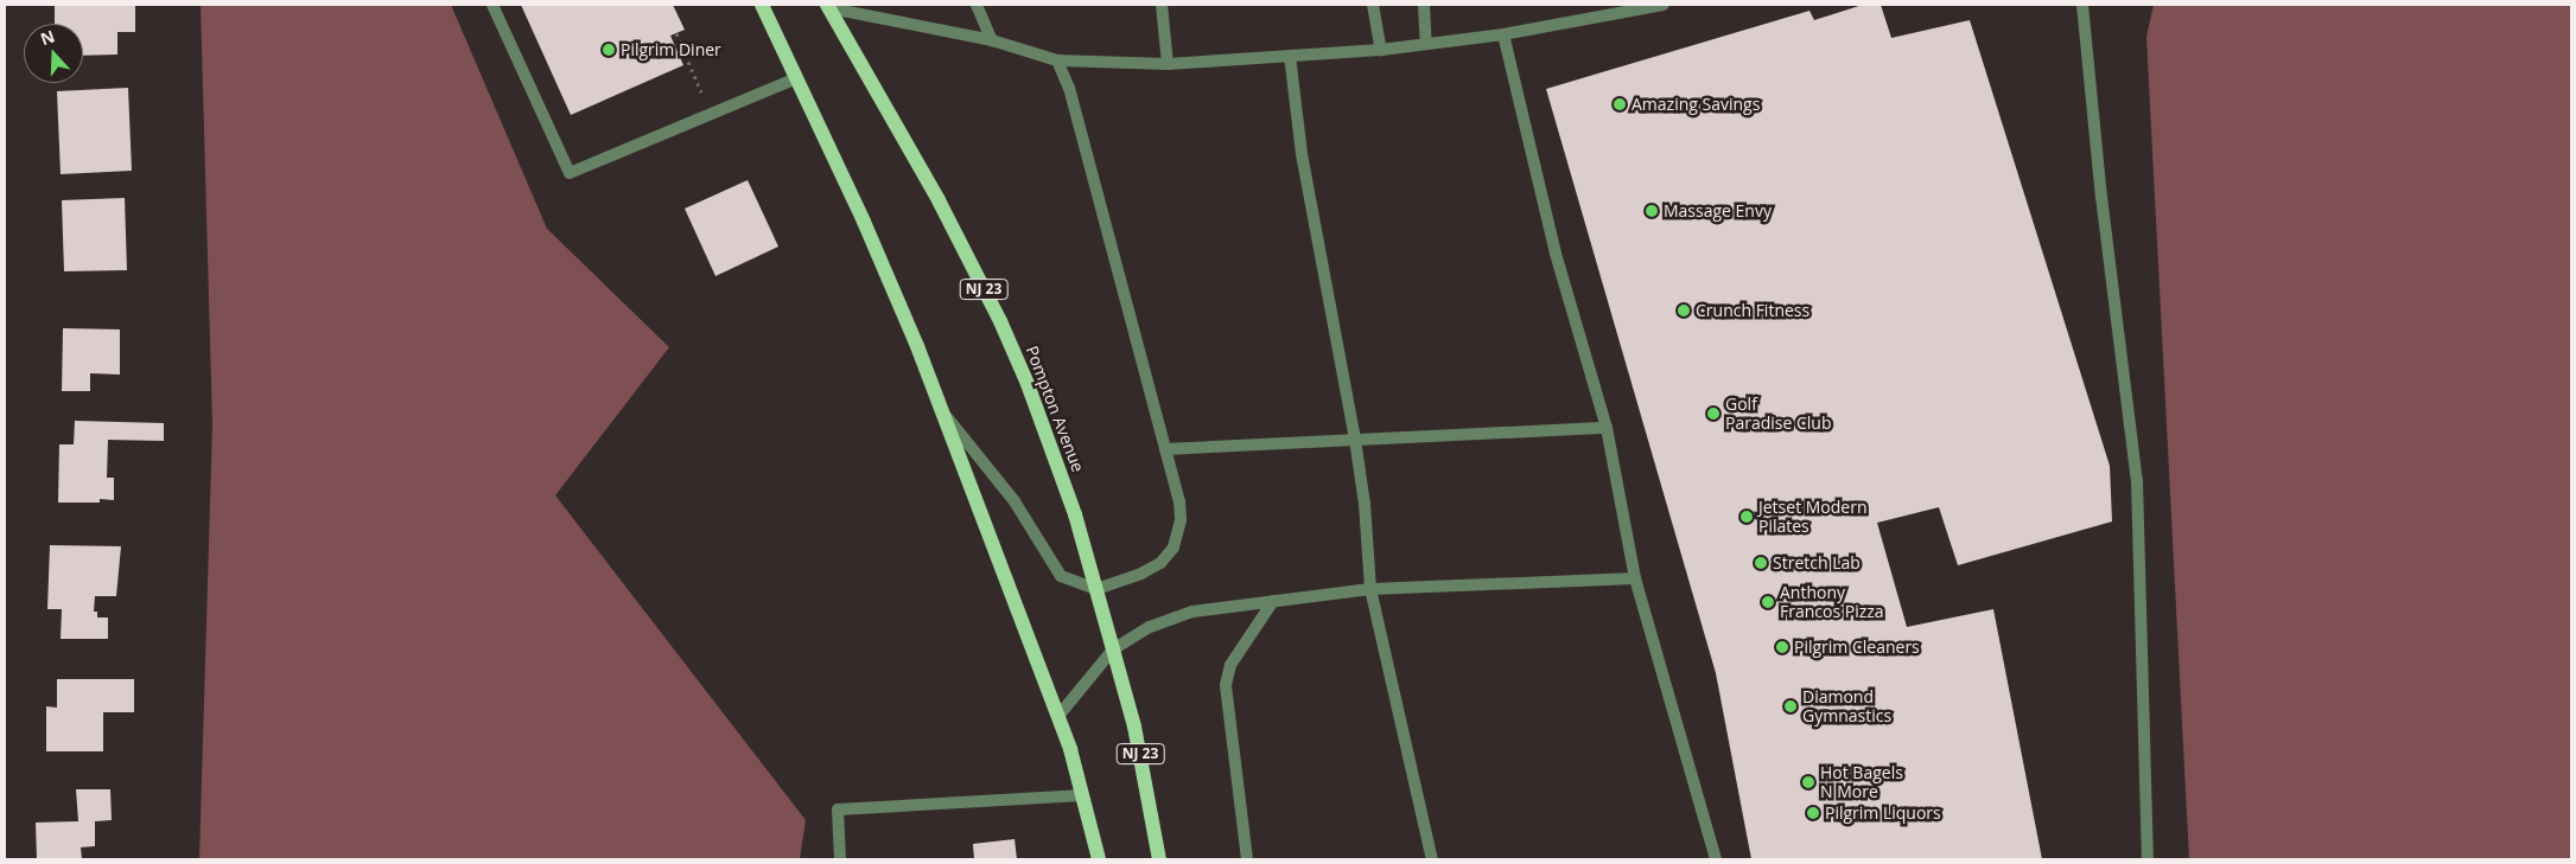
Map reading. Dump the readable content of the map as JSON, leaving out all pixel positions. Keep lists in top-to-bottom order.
{
  "streets": {
    "main road": ["NJ 23", "Pompton Avenue"]
  },
  "places": [
    "Pilgrim Diner",
    "Amazing Savings",
    "Massage Envy",
    "Crunch Fitness",
    "Golf Paradise Club",
    "Jetset Modern Pilates",
    "Stretch Lab",
    "Anthony Francos Pizza",
    "Pilgrim Cleaners",
    "Diamond Gymnastics",
    "Hot Bagels N More",
    "Pilgrim Liquors"
  ],
  "north": "top"
}
